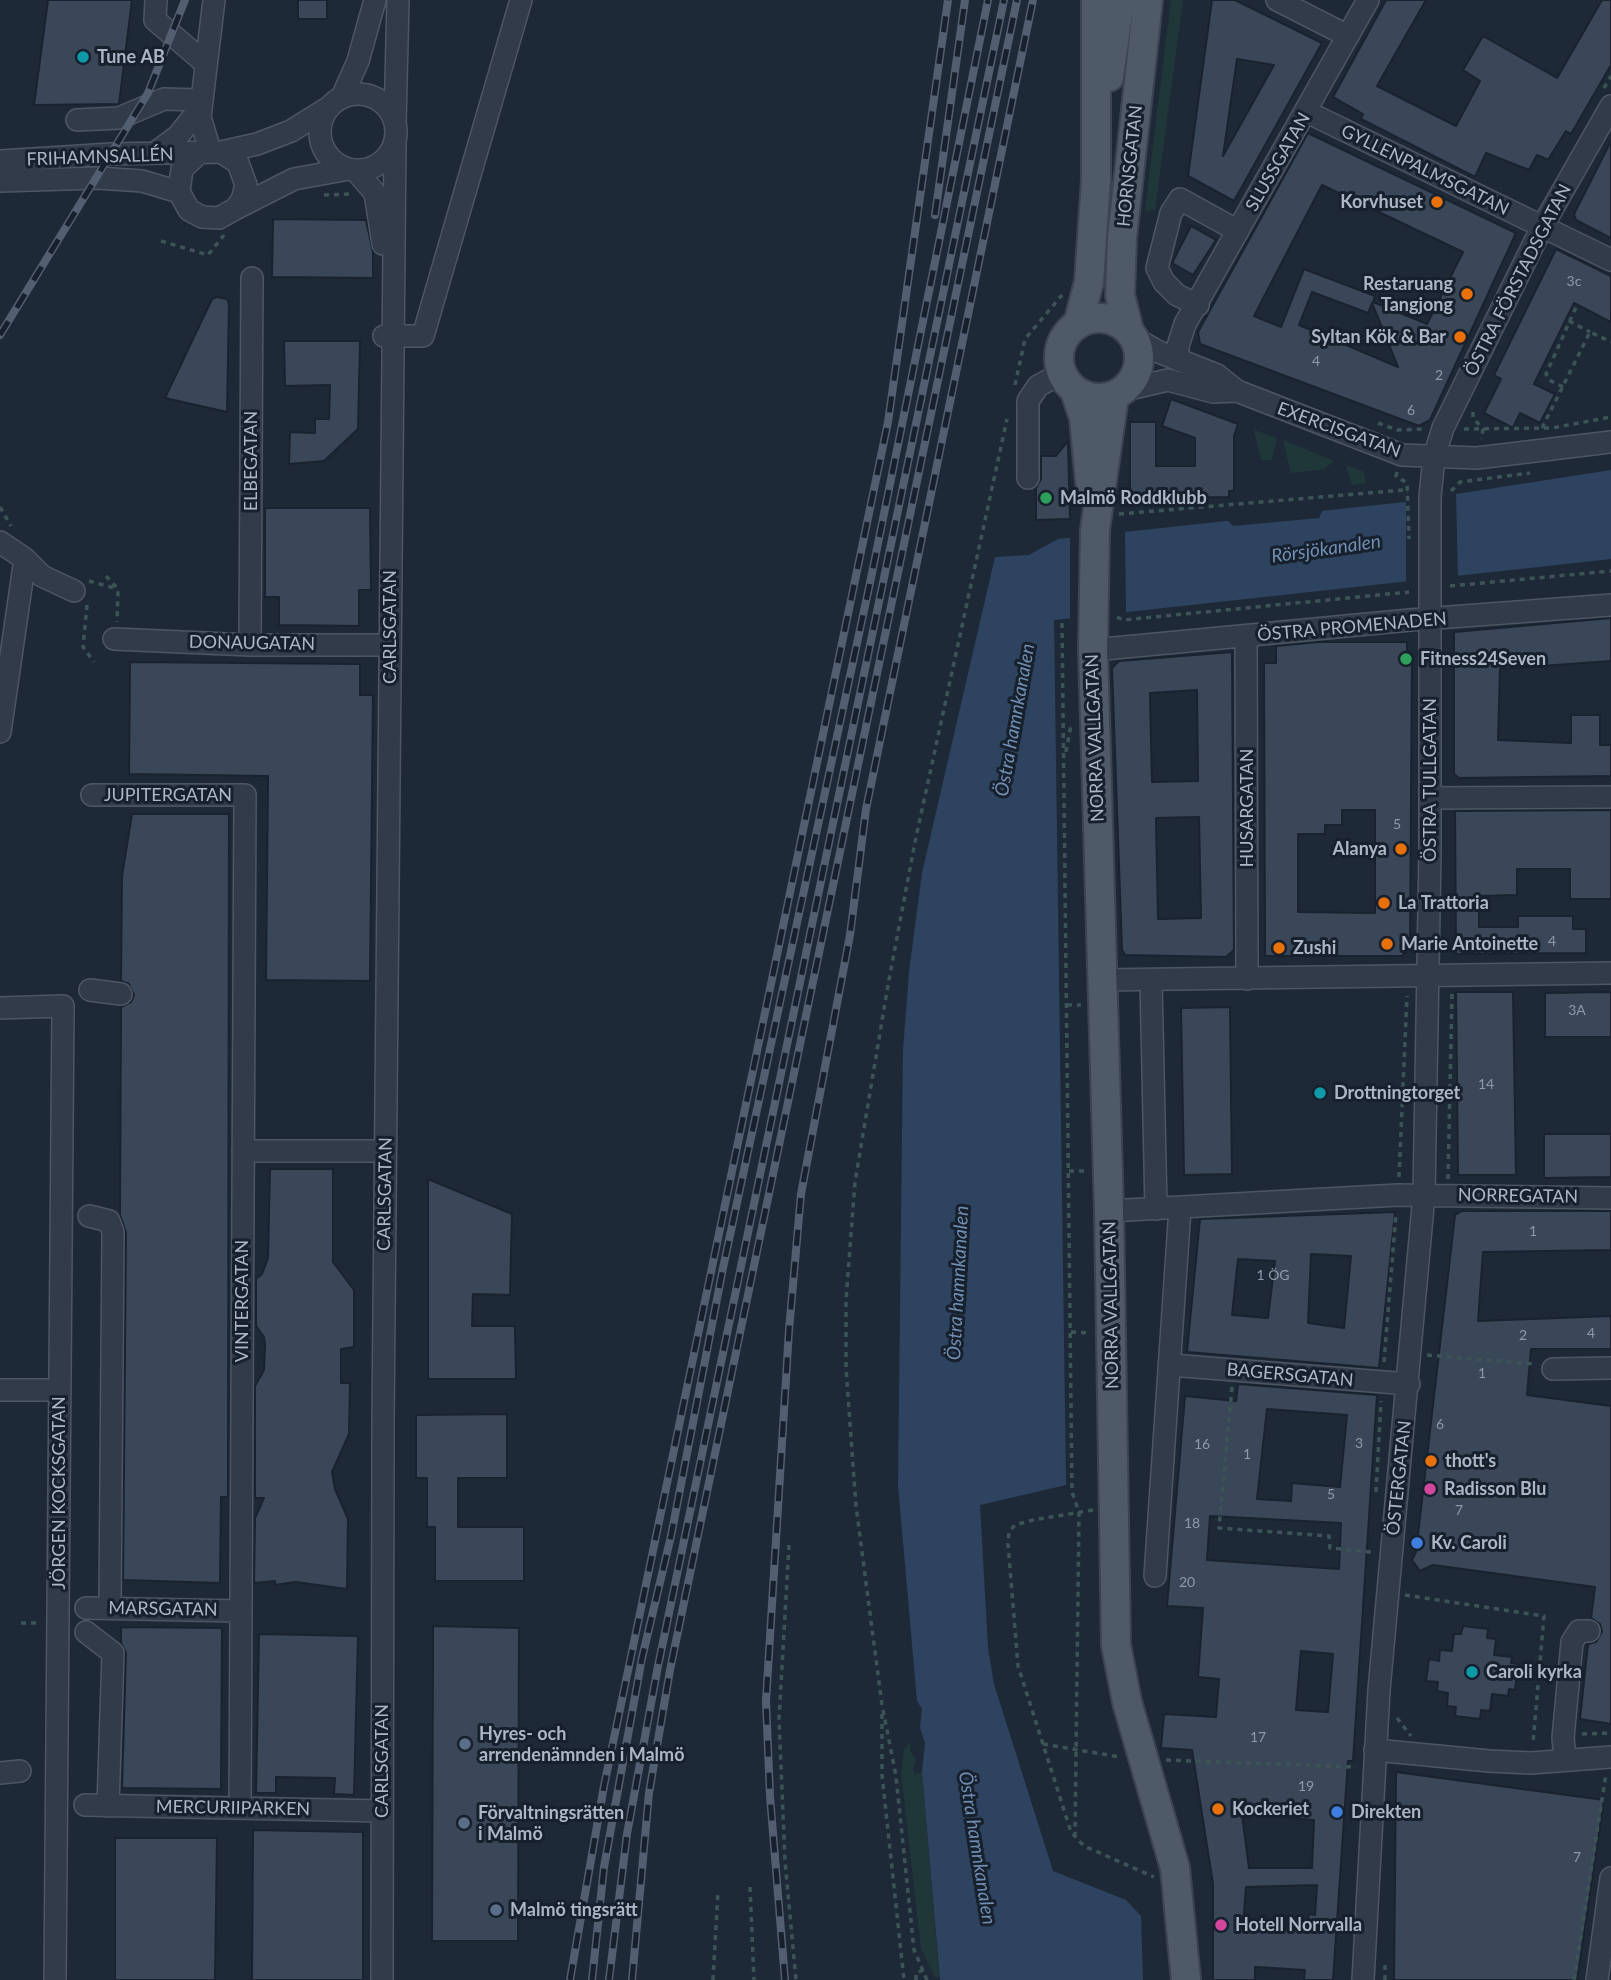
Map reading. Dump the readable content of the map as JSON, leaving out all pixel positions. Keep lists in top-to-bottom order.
{
  "streets": {
    "main road": ["HORNSGATAN", "NORRA VALLGATAN"],
    "street": [
      "FRIHAMNSALLÉN",
      "SLUSSGATAN",
      "GYLLENPALMSGATAN",
      "ÖSTRA FÖRSTADSGATAN",
      "EXERCISGATAN",
      "ELBEGATAN",
      "CARLSGATAN",
      "ÖSTRA PROMENADEN",
      "DONAUGATAN",
      "ÖSTRA TULLGATAN",
      "JUPITERGATAN",
      "HUSARGATAN",
      "NORREGATAN",
      "VINTERGATAN",
      "BAGERSGATAN",
      "ÖSTERGATAN",
      "JÖRGEN KOCKSGATAN",
      "MARSGATAN",
      "MERCURIIPARKEN"
    ]
  },
  "crossings": [
    ["FRIHAMNSALLÉN", "CARLSGATAN"],
    ["SLUSSGATAN", "GYLLENPALMSGATAN"],
    ["SLUSSGATAN", "EXERCISGATAN"],
    ["HORNSGATAN", "EXERCISGATAN"],
    ["HORNSGATAN", "NORRA VALLGATAN"],
    ["GYLLENPALMSGATAN", "ÖSTRA FÖRSTADSGATAN"],
    ["ÖSTRA FÖRSTADSGATAN", "EXERCISGATAN"],
    ["ELBEGATAN", "DONAUGATAN"],
    ["CARLSGATAN", "DONAUGATAN"],
    ["CARLSGATAN", "MERCURIIPARKEN"],
    ["ÖSTRA PROMENADEN", "NORRA VALLGATAN"],
    ["ÖSTRA PROMENADEN", "ÖSTRA TULLGATAN"],
    ["ÖSTRA PROMENADEN", "HUSARGATAN"],
    ["ÖSTRA TULLGATAN", "ÖSTERGATAN"],
    ["JUPITERGATAN", "VINTERGATAN"],
    ["NORREGATAN", "ÖSTERGATAN"],
    ["VINTERGATAN", "MARSGATAN"],
    ["VINTERGATAN", "MERCURIIPARKEN"],
    ["BAGERSGATAN", "ÖSTERGATAN"]
  ],
  "water": ["Rörsjökanalen", "Östra hamnkanalen"],
  "places": [
    "Tune AB",
    "Korvhuset",
    "Restaruang Tangjong",
    "Syltan Kök & Bar",
    "Malmö Roddklubb",
    "Fitness24Seven",
    "Alanya",
    "La Trattoria",
    "Marie Antoinette",
    "Zushi",
    "Drottningtorget",
    "thott's",
    "Radisson Blu",
    "Kv. Caroli",
    "Caroli kyrka",
    "Hyres- och arrendenämnden i Malmö",
    "Kockeriet",
    "Direkten",
    "Förvaltningsrätten i Malmö",
    "Malmö tingsrätt",
    "Hotell Norrvalla"
  ],
  "house_numbers": [
    "3c",
    "4",
    "2",
    "6",
    "5",
    "4",
    "3A",
    "14",
    "1",
    "1 ÖG",
    "4",
    "2",
    "1",
    "6",
    "3",
    "16",
    "1",
    "5",
    "7",
    "18",
    "20",
    "17",
    "19",
    "7"
  ]
}
